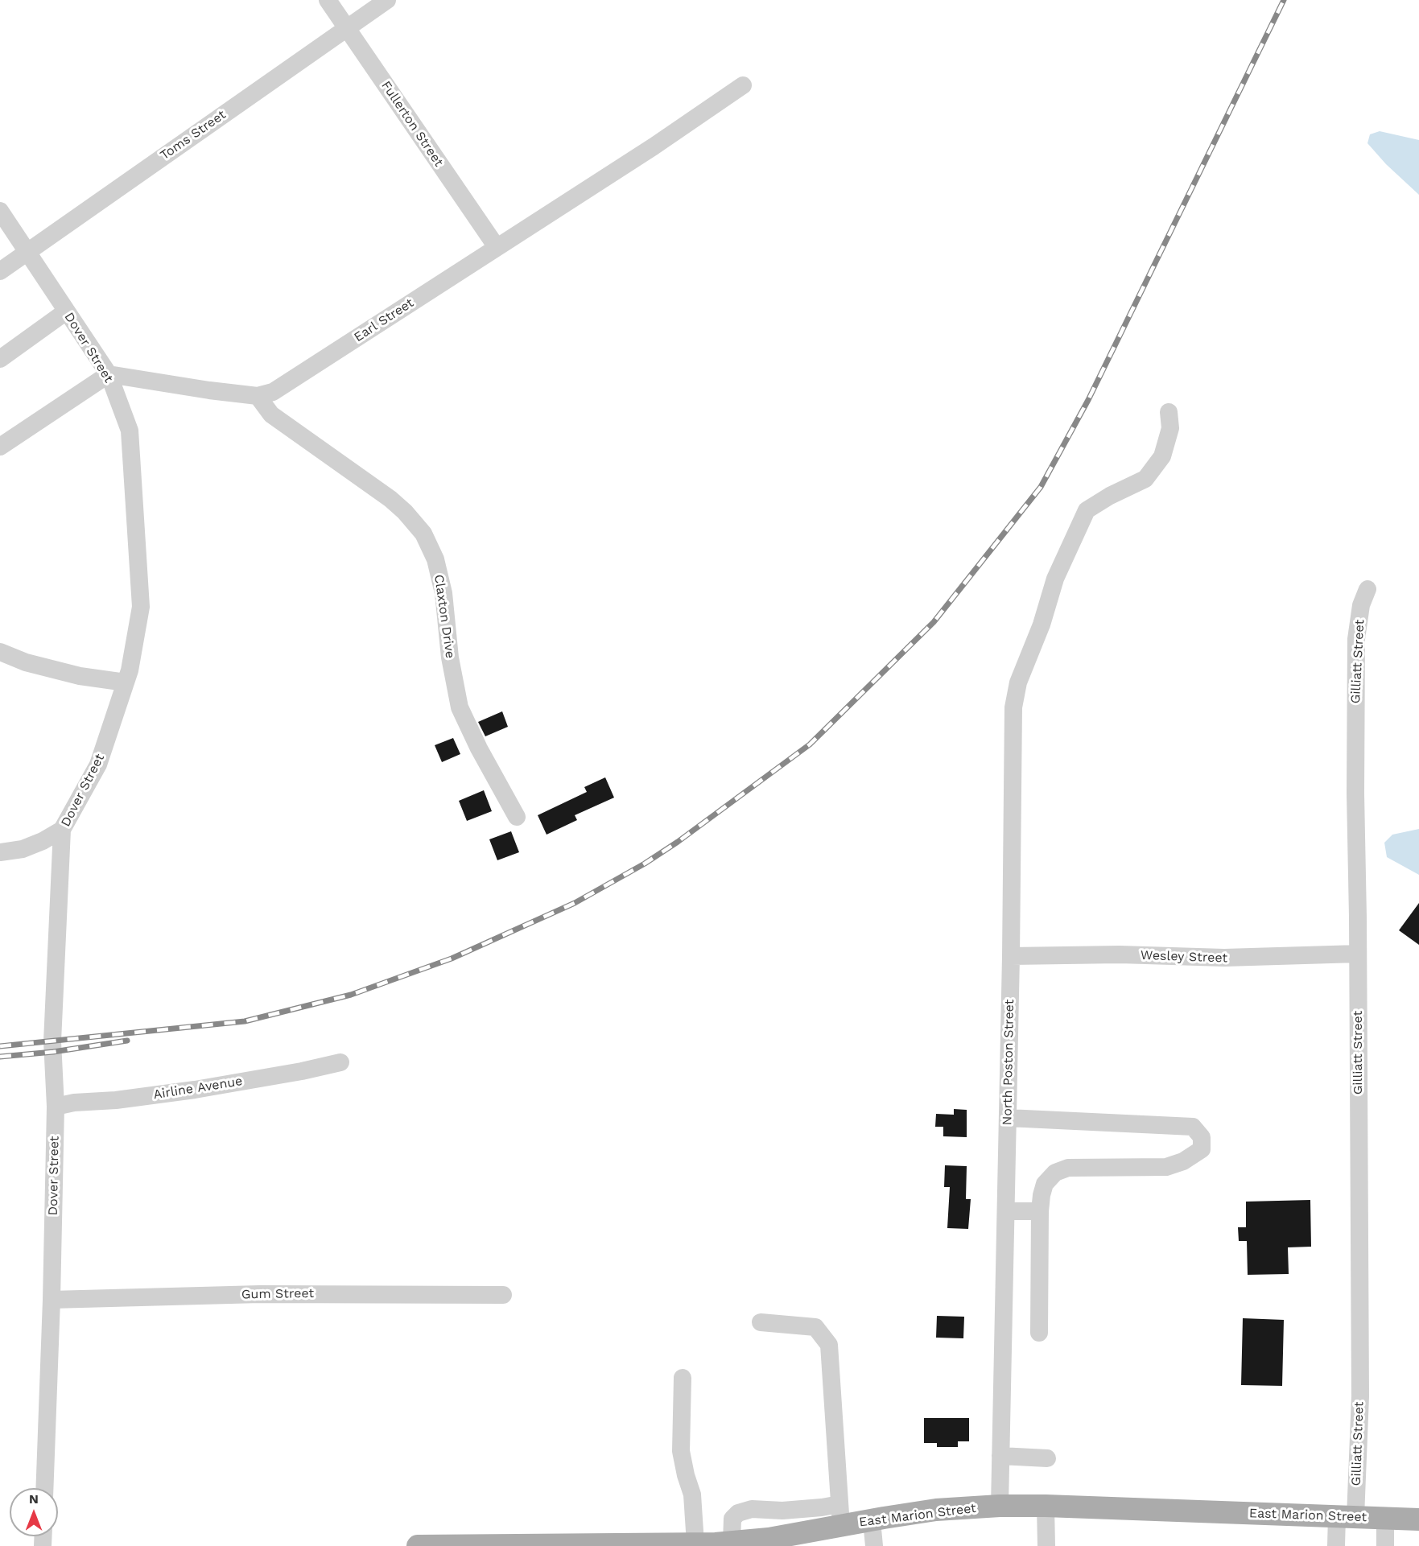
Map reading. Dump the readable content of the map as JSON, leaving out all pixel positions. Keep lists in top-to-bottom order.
{
  "streets": {
    "main road": ["East Marion Street"],
    "street": [
      "Fullerton Street",
      "Toms Street",
      "Earl Street",
      "Dover Street",
      "Claxton Drive",
      "Gilliatt Street",
      "Wesley Street",
      "North Poston Street",
      "Airline Avenue",
      "Gum Street"
    ]
  },
  "crossings": [
    ["Fullerton Street", "Toms Street"],
    ["Fullerton Street", "Earl Street"],
    ["Toms Street", "Dover Street"],
    ["Earl Street", "Dover Street"],
    ["Earl Street", "Claxton Drive"],
    ["Dover Street", "Airline Avenue"],
    ["Dover Street", "Gum Street"],
    ["Gilliatt Street", "Wesley Street"],
    ["Gilliatt Street", "East Marion Street"],
    ["Wesley Street", "North Poston Street"],
    ["North Poston Street", "East Marion Street"]
  ],
  "north": "top"
}
